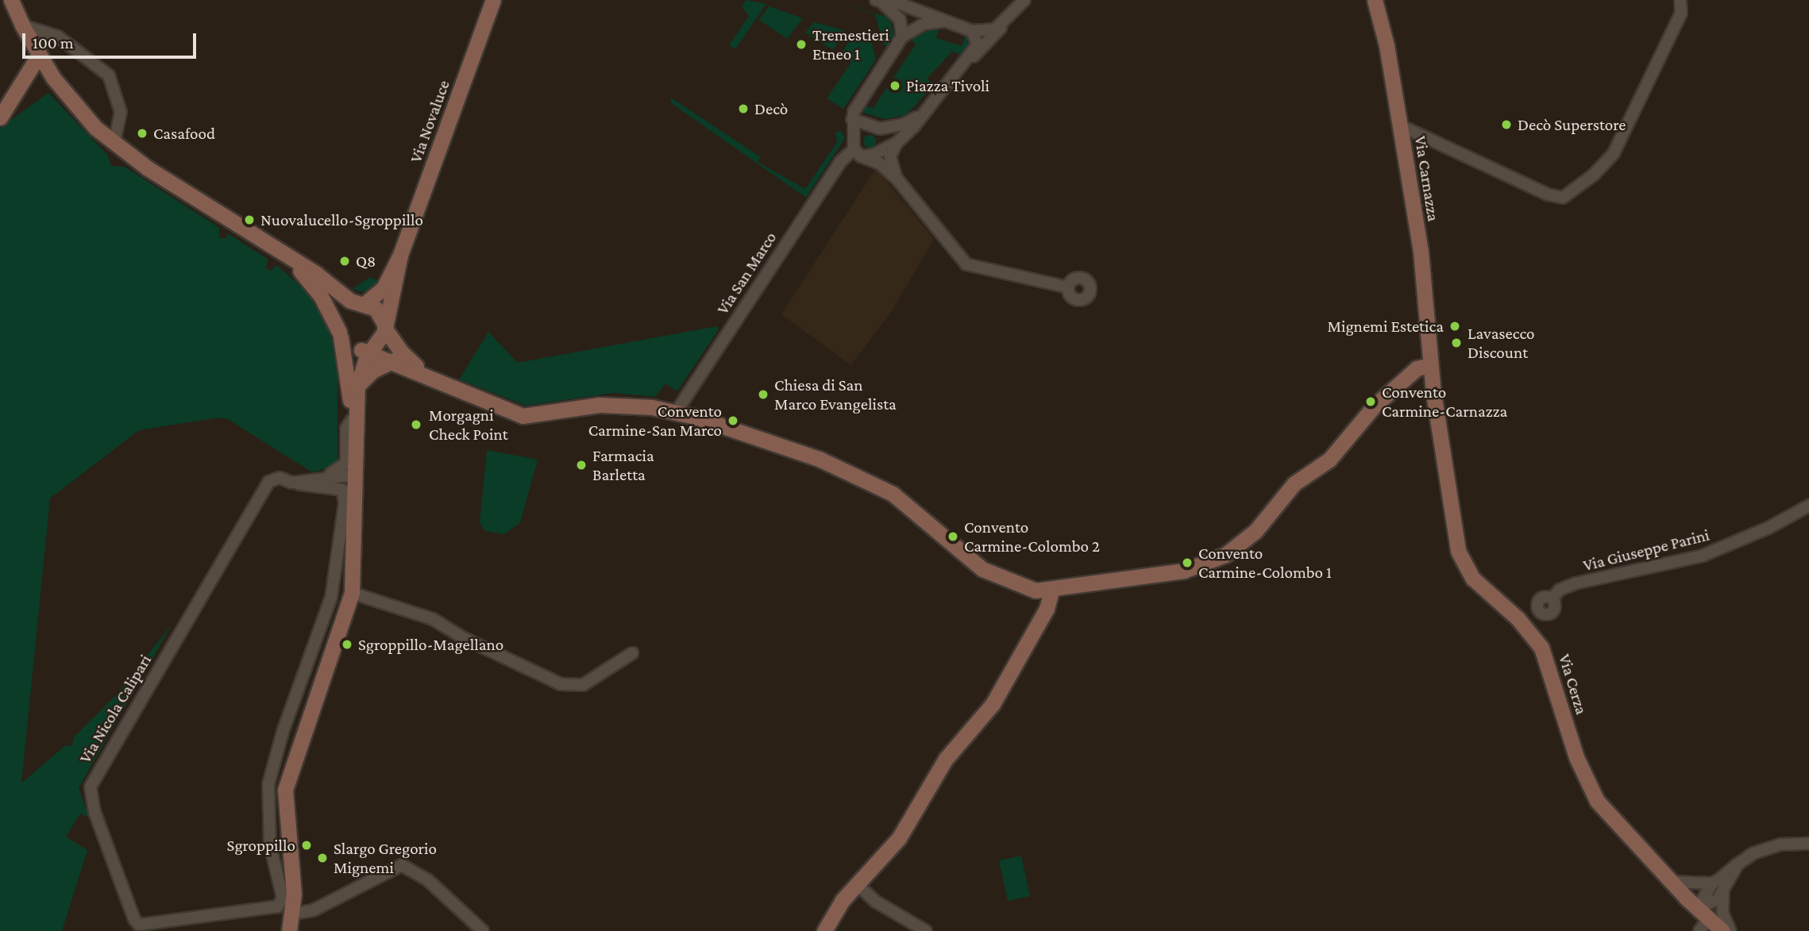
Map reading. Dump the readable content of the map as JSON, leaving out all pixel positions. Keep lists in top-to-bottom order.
{
  "streets": {
    "main road": ["Via Novaluce", "Via Carnazza", "Via Cerza"],
    "street": ["Via San Marco", "Via Giuseppe Parini", "Via Nicola Calipari"]
  },
  "crossings": [
    ["Via Carnazza", "Via Cerza"]
  ],
  "places": [
    "Tremestieri Etneo 1",
    "Piazza Tivoli",
    "Decò",
    "Decò Superstore",
    "Casafood",
    "Nuovalucello-Sgroppillo",
    "Q8",
    "Mignemi Estetica",
    "Lavasecco Discount",
    "Chiesa di San Marco Evangelista",
    "Convento Carmine-Carnazza",
    "Convento Carmine-San Marco",
    "Morgagni Check Point",
    "Farmacia Barletta",
    "Convento Carmine-Colombo 2",
    "Convento Carmine-Colombo 1",
    "Sgroppillo-Magellano",
    "Sgroppillo",
    "Slargo Gregorio Mignemi"
  ],
  "scale_bar": "100 m"
}
